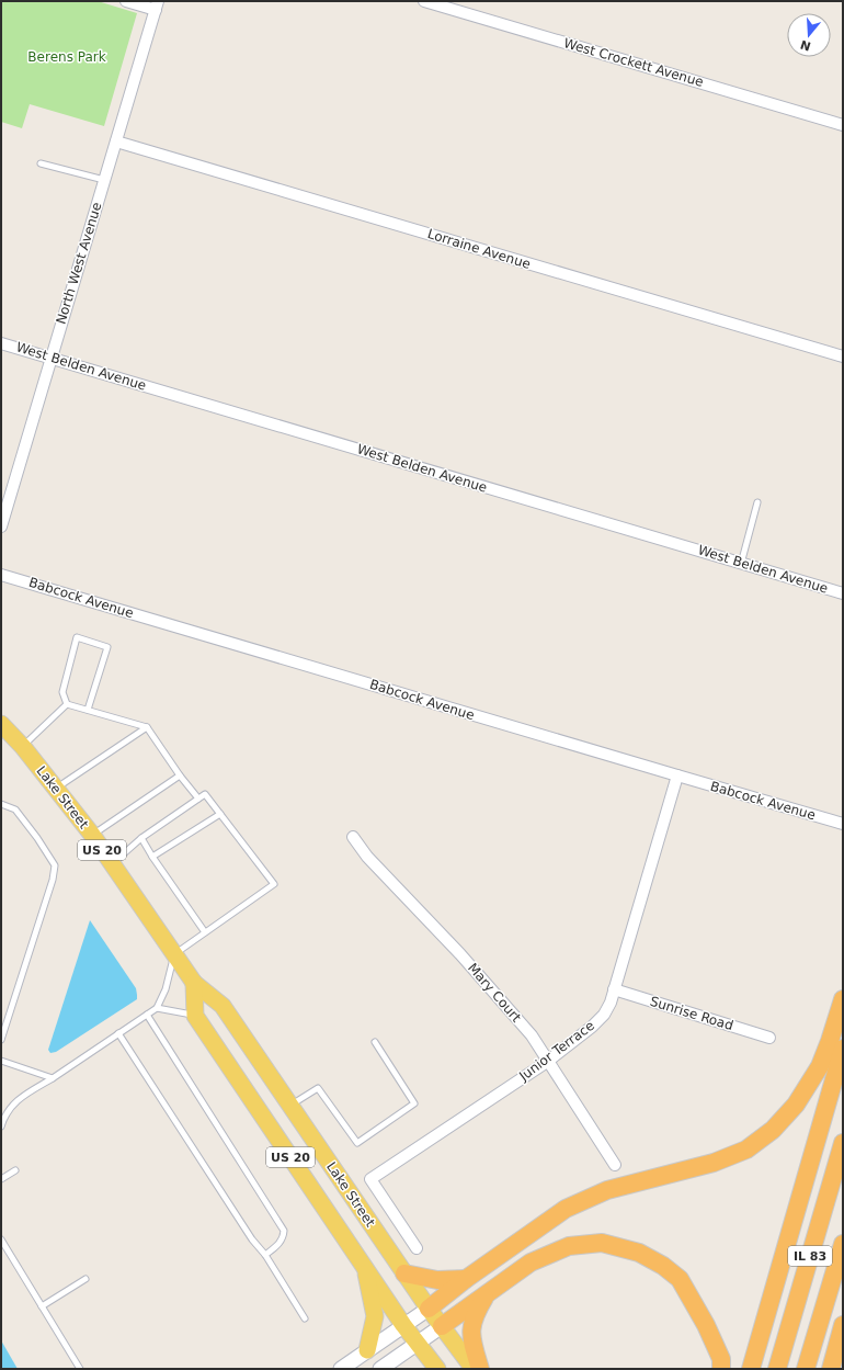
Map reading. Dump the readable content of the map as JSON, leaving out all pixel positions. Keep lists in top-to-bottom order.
{
  "streets": {
    "highway": ["IL 83"],
    "main road": ["Lake Street", "US 20"],
    "street": [
      "West Crockett Avenue",
      "Lorraine Avenue",
      "North West Avenue",
      "West Belden Avenue",
      "Babcock Avenue",
      "Mary Court",
      "Sunrise Road",
      "Junior Terrace"
    ]
  },
  "crossings": [
    ["Lorraine Avenue", "North West Avenue"],
    ["North West Avenue", "West Belden Avenue"],
    ["Babcock Avenue", "Junior Terrace"],
    ["Lake Street", "US 20"],
    ["Mary Court", "Junior Terrace"],
    ["Sunrise Road", "Junior Terrace"]
  ],
  "parks": ["Berens Park"],
  "north": "bottom"
}
